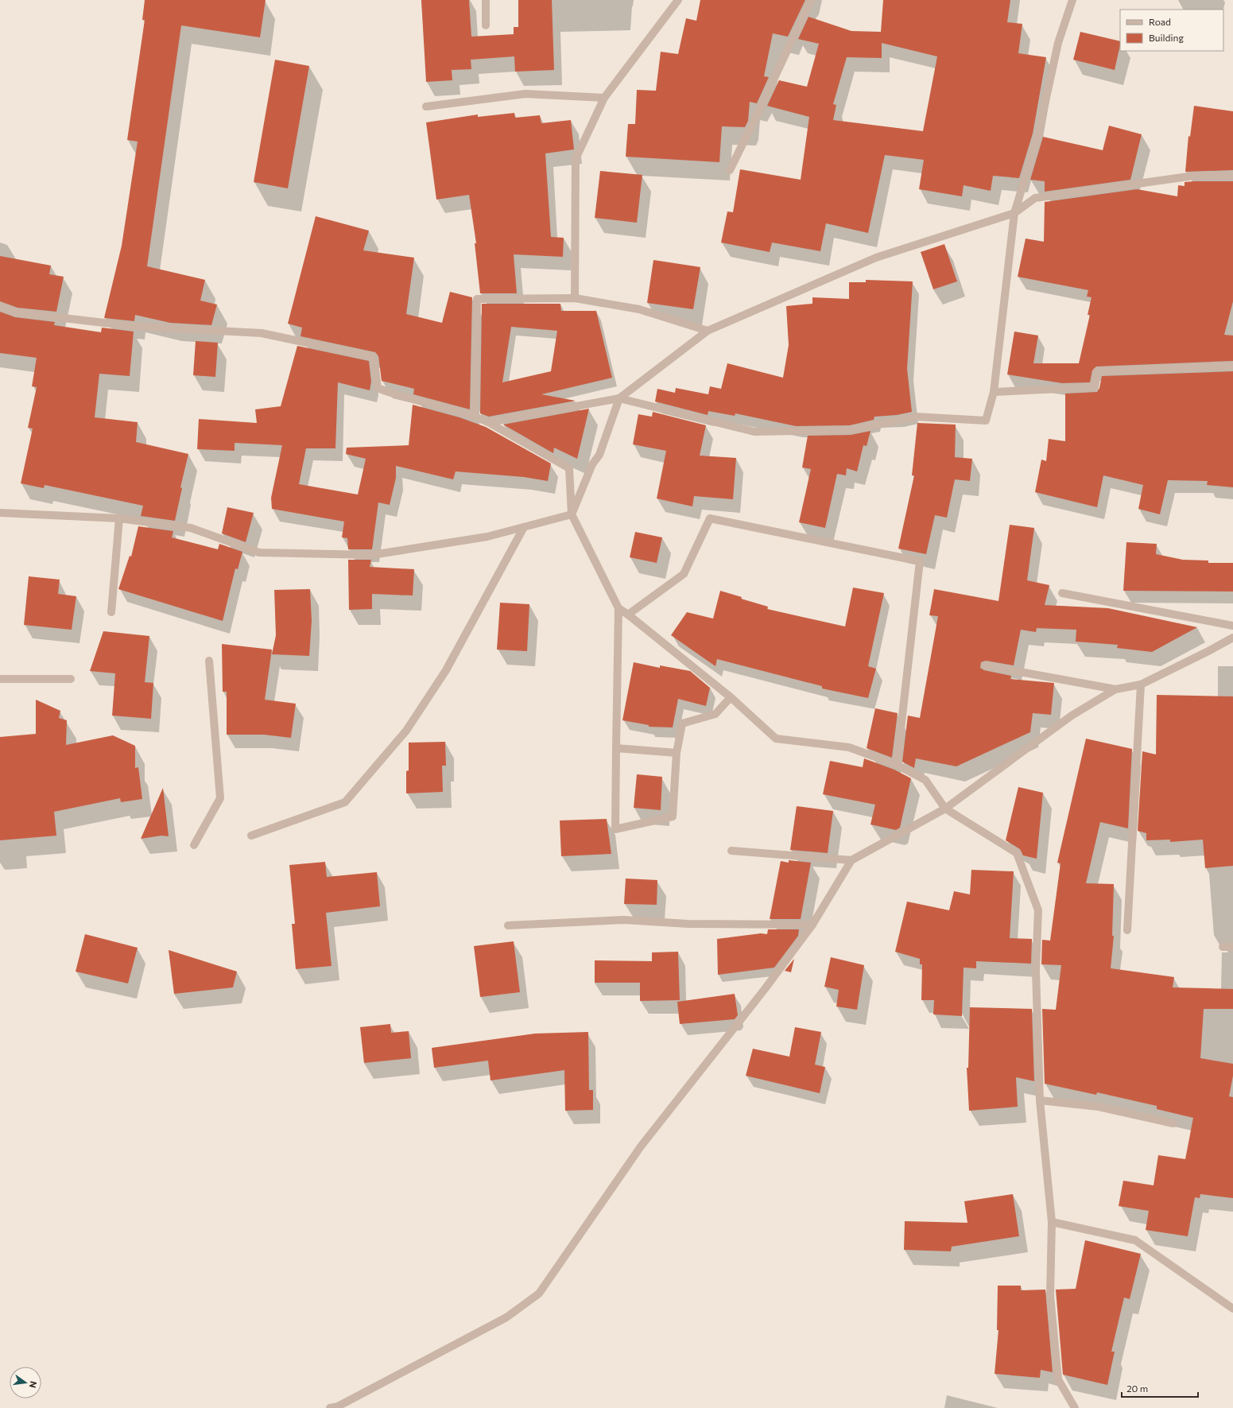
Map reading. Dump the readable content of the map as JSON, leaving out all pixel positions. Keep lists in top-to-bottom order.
{
  "legend": ["Road", "Building"],
  "scale_bar": "20 m",
  "north": "right"
}
